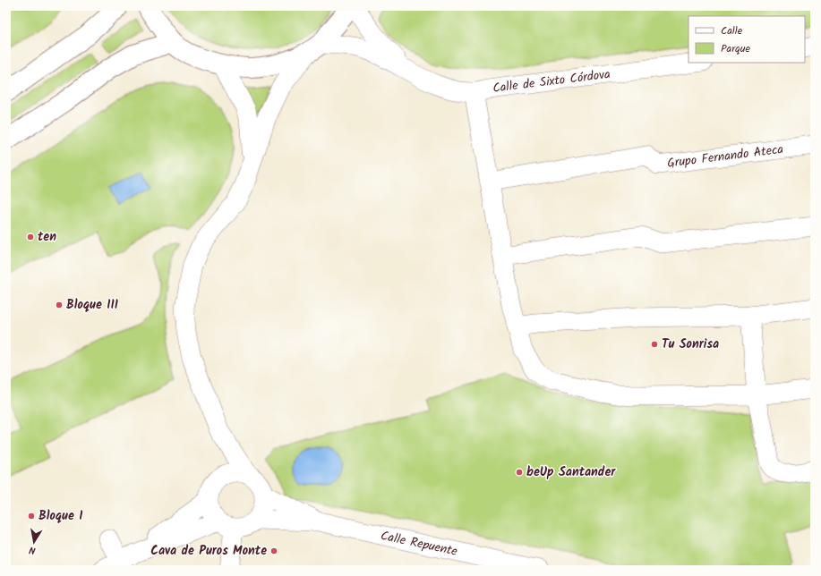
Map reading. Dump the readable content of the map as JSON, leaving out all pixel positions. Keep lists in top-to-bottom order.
{
  "streets": {
    "street": ["Calle de Sixto Córdova", "Grupo Fernando Ateca", "Calle Repuente"]
  },
  "places": [
    "ten",
    "Bloque III",
    "Tu Sonrisa",
    "beUp Santander",
    "Bloque I",
    "Cava de Puros Monte"
  ],
  "legend": ["Calle", "Parque"],
  "north": "bottom"
}
